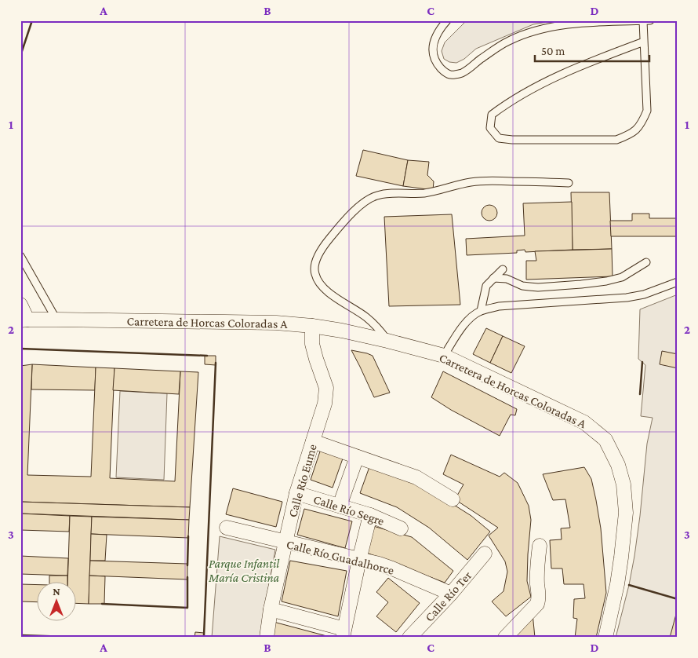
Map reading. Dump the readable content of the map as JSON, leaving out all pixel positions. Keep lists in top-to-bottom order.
{
  "streets": {
    "street": [
      "Carretera de Horcas Coloradas A",
      "Calle Río Eume",
      "Calle Río Segre",
      "Calle Río Guadalhorce",
      "Calle Río Ter"
    ]
  },
  "crossings": [
    ["Carretera de Horcas Coloradas A", "Calle Río Eume"],
    ["Calle Río Eume", "Calle Río Segre"],
    ["Calle Río Eume", "Calle Río Guadalhorce"],
    ["Calle Río Guadalhorce", "Calle Río Ter"]
  ],
  "parks": ["Parque Infantil María Cristina"],
  "scale_bar": "50 m",
  "north": "top",
  "grid": {
    "columns": [
      "A",
      "B",
      "C",
      "D"
    ],
    "rows": ["1", "2", "3"]
  }
}
